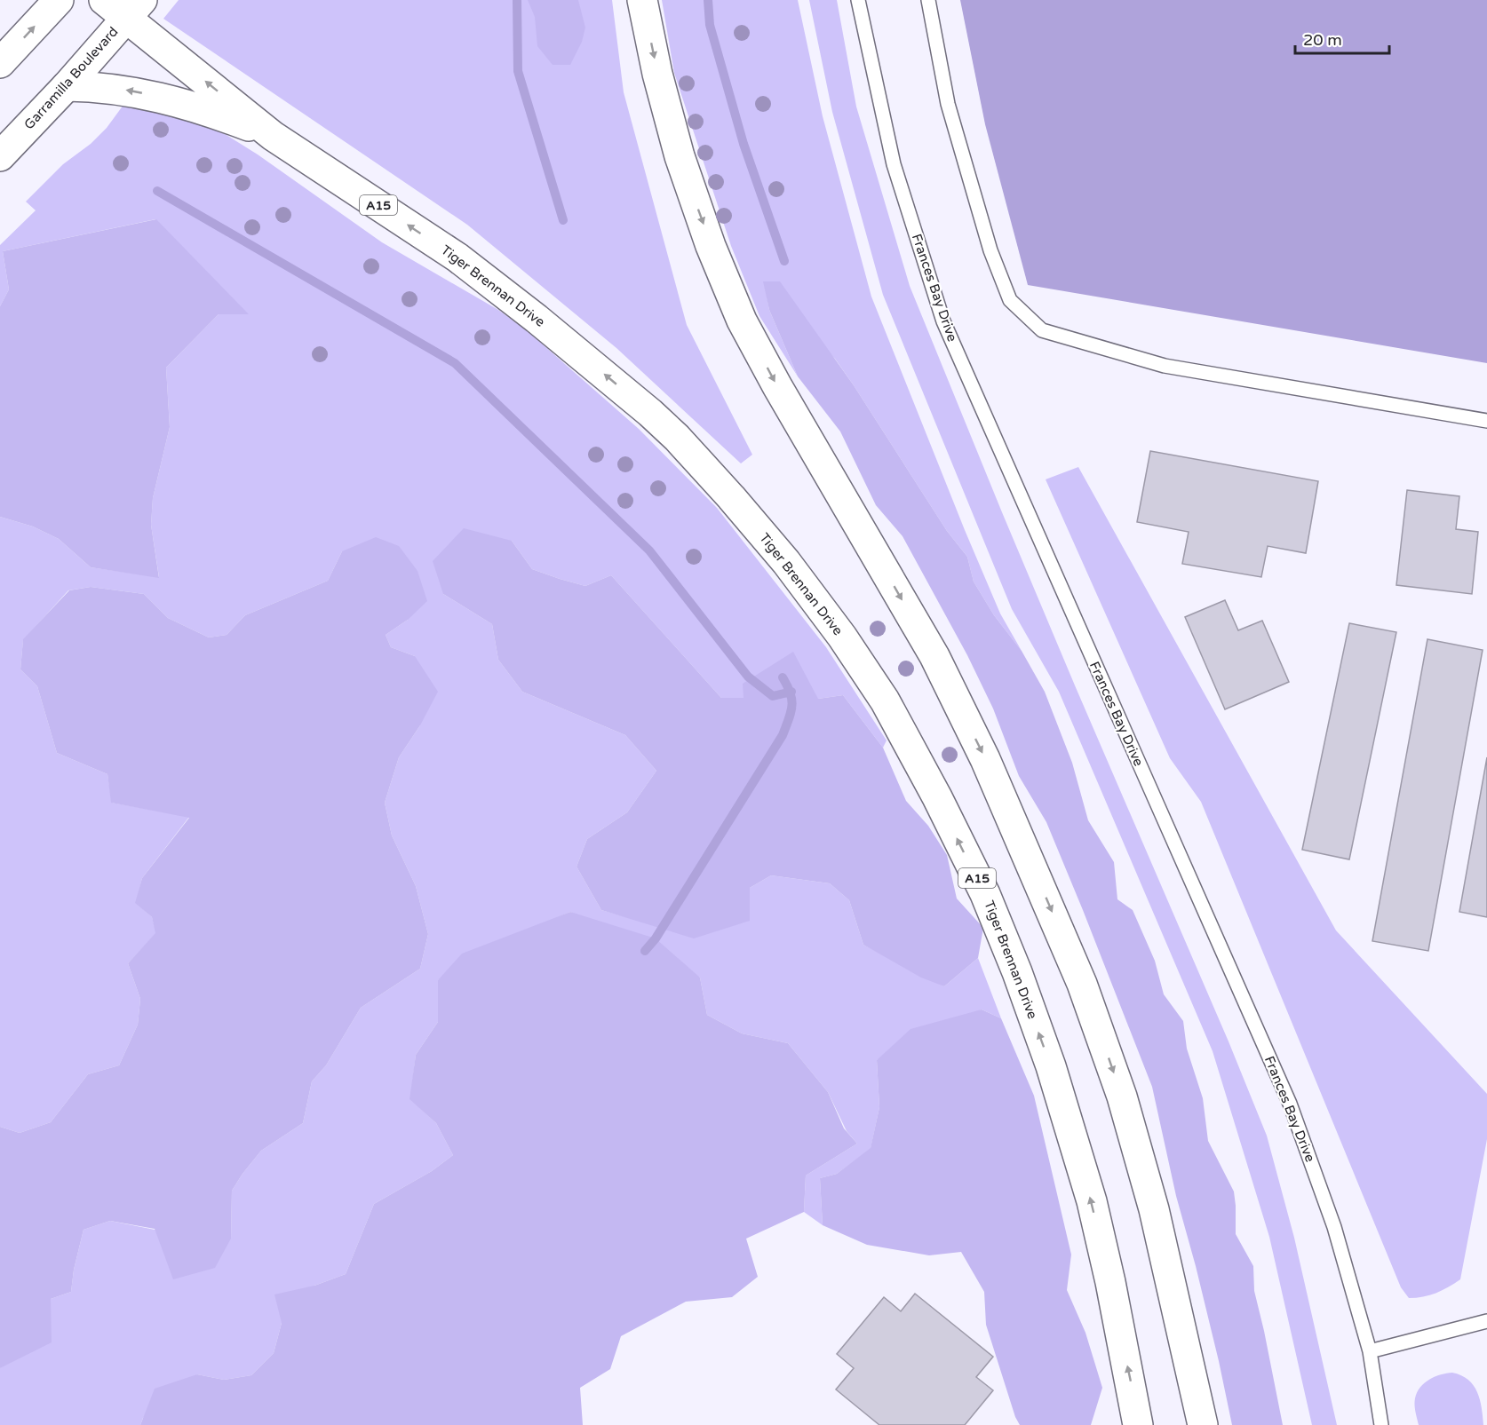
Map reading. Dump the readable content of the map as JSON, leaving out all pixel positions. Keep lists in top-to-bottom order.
{
  "streets": {
    "main road": ["Garramilla Boulevard", "A15", "Tiger Brennan Drive"],
    "lane": ["Frances Bay Drive"]
  },
  "crossings": [
    ["Garramilla Boulevard", "Tiger Brennan Drive"]
  ],
  "scale_bar": "20 m"
}
